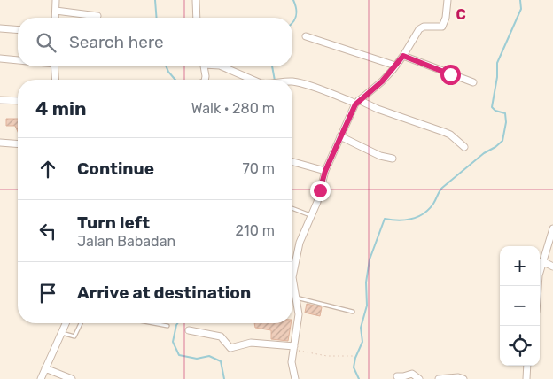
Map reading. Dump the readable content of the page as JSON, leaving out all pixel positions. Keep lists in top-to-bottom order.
{
  "page": {
    "search": "Search here",
    "heading": ["4 min", "Walk · 280 m"],
    "list": [
      ["Continue", "70 m"],
      ["Turn left", "Jalan Babadan", "210 m"],
      "Arrive at destination"
    ],
    "map_buttons": ["+", "−"]
  },
  "grid": {
    "columns": ["C"]
  }
}
